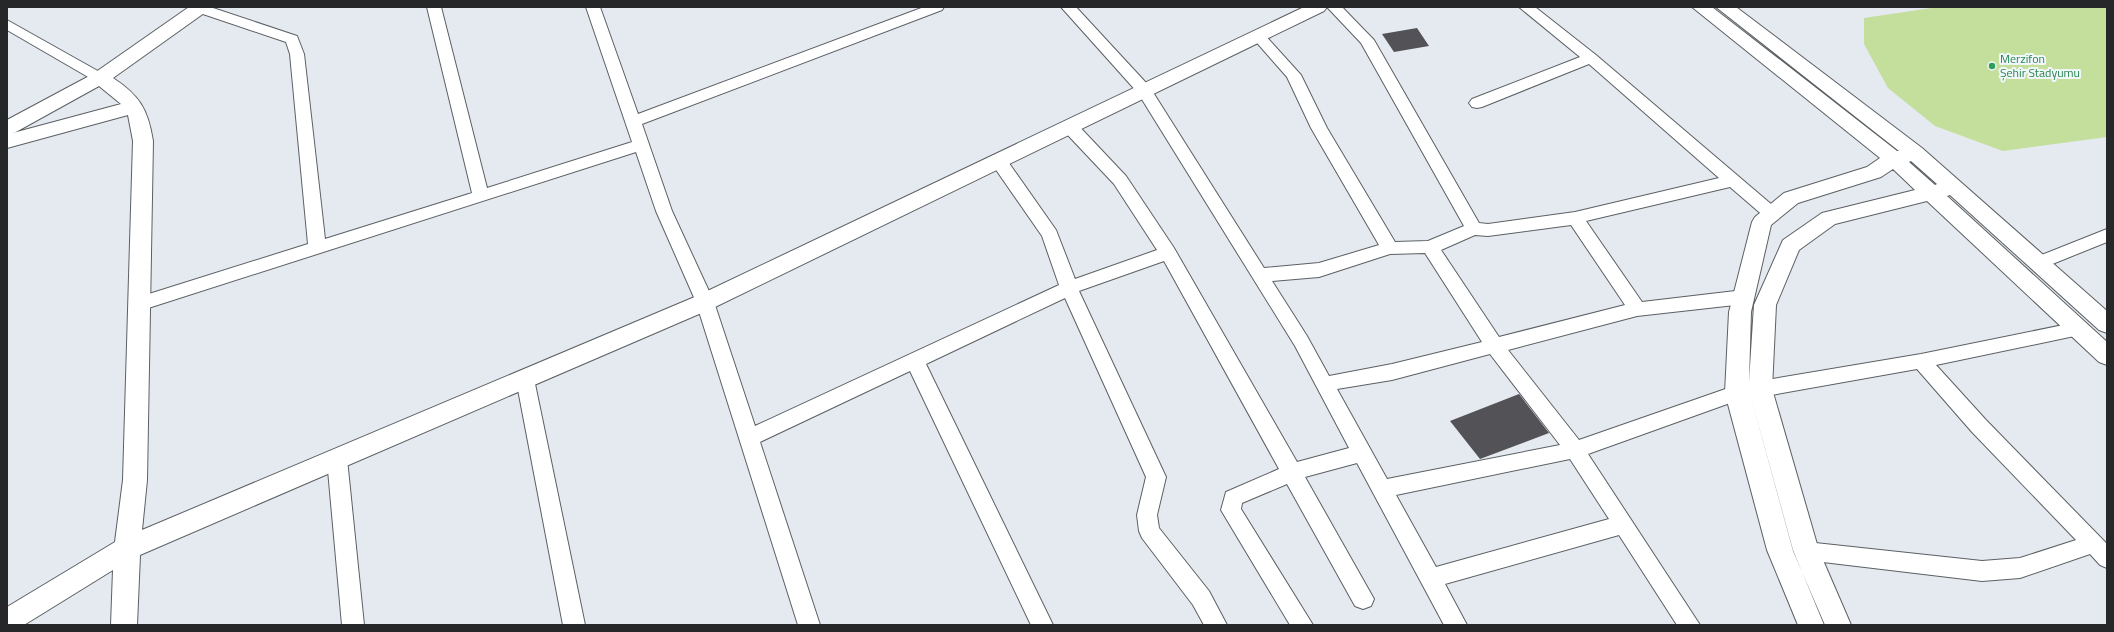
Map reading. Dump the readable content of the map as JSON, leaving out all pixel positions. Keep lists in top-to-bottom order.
{
  "places": ["Merzifon Şehir Stadyumu"]
}
